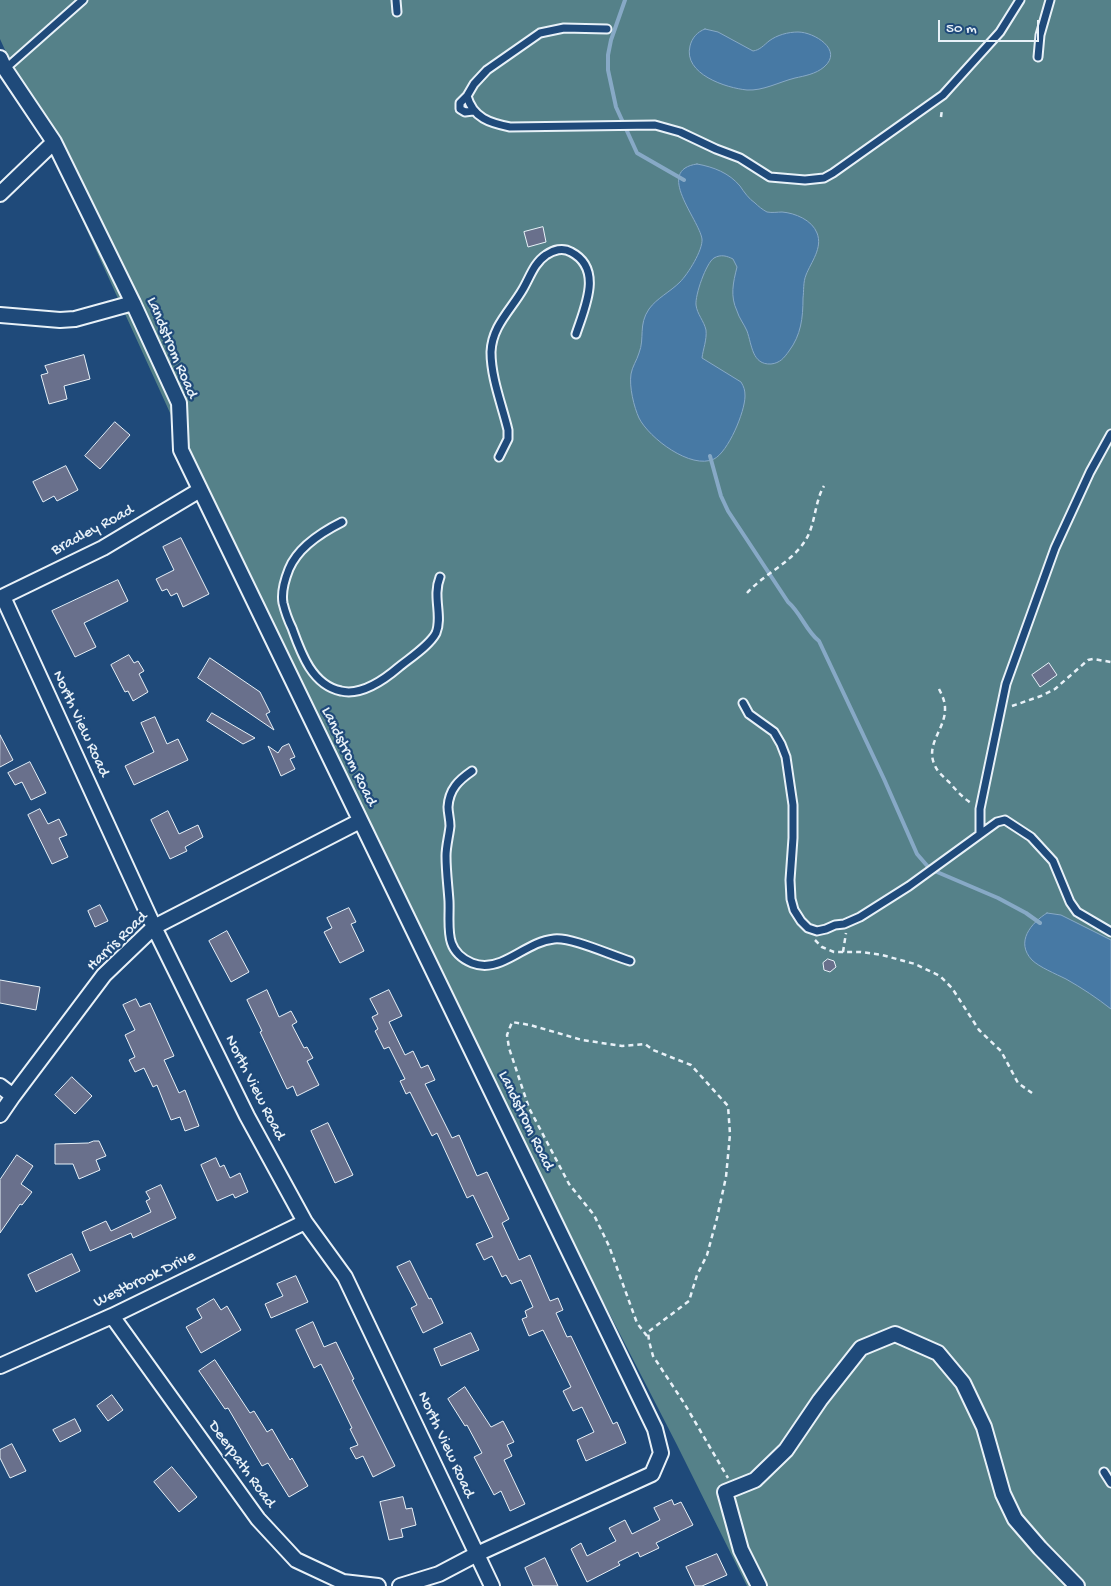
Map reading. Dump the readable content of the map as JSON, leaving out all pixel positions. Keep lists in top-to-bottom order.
{
  "streets": {
    "street": [
      "Landstrom Road",
      "Bradley Road",
      "North View Road",
      "Harris Road",
      "Westbrook Drive",
      "Deerpath Road"
    ]
  },
  "crossings": [
    ["Landstrom Road", "Bradley Road"],
    ["Landstrom Road", "North View Road"],
    ["Landstrom Road", "Harris Road"],
    ["Bradley Road", "North View Road"],
    ["North View Road", "Harris Road"],
    ["North View Road", "Westbrook Drive"],
    ["Westbrook Drive", "Deerpath Road"]
  ],
  "scale_bar": "50 m"
}
